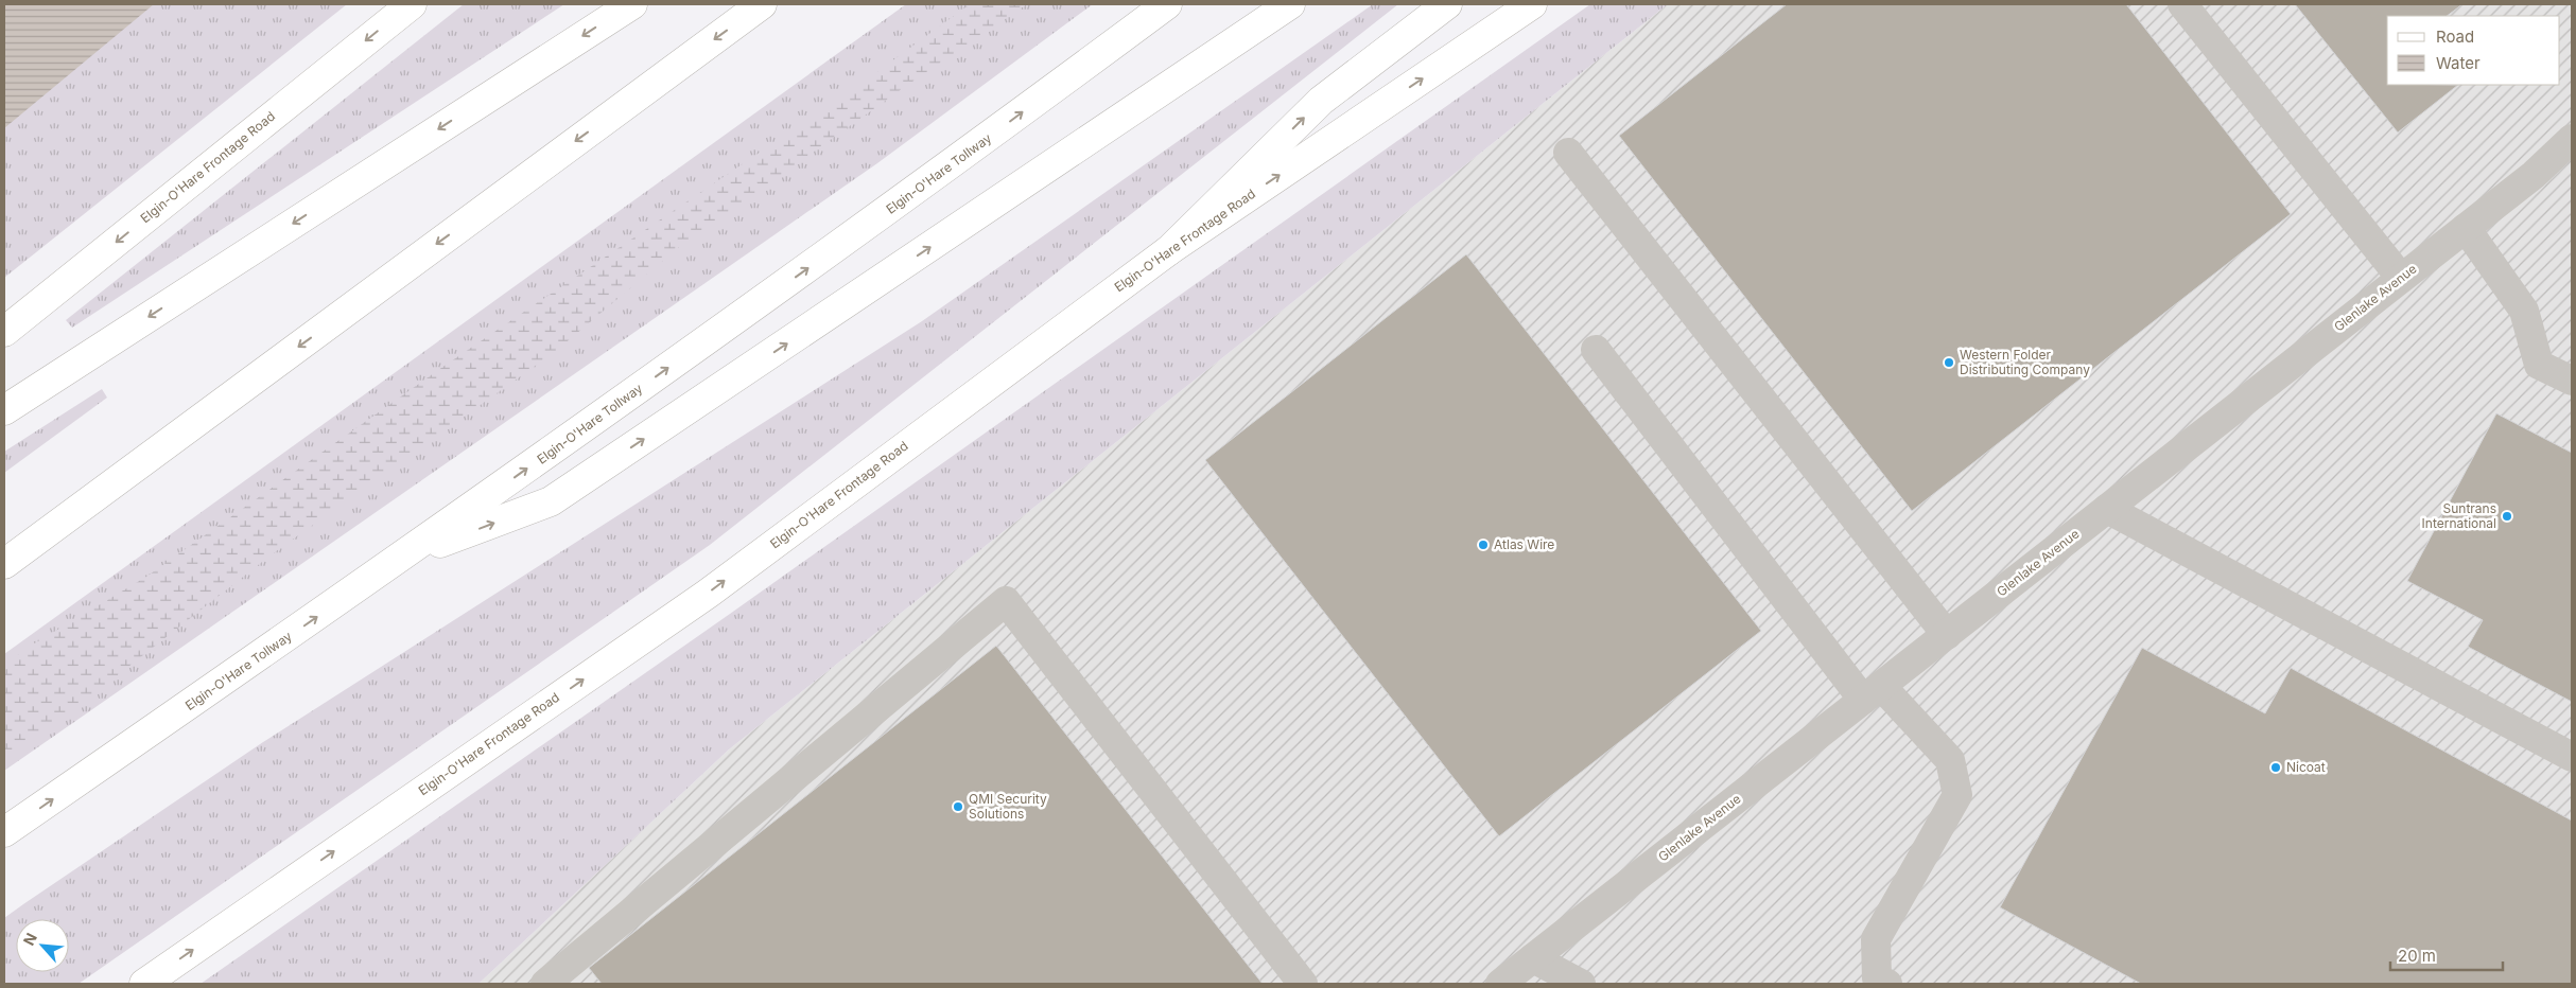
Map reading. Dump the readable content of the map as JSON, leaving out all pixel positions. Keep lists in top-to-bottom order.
{
  "streets": {
    "main road": ["Elgin-O'Hare Frontage Road", "Elgin-O'Hare Tollway"],
    "street": ["Glenlake Avenue"]
  },
  "places": [
    "Western Folder Distributing Company",
    "Suntrans International",
    "Atlas Wire",
    "Nicoat",
    "QMI Security Solutions"
  ],
  "legend": ["Road", "Water"],
  "scale_bar": "20 m",
  "north": "top left"
}
